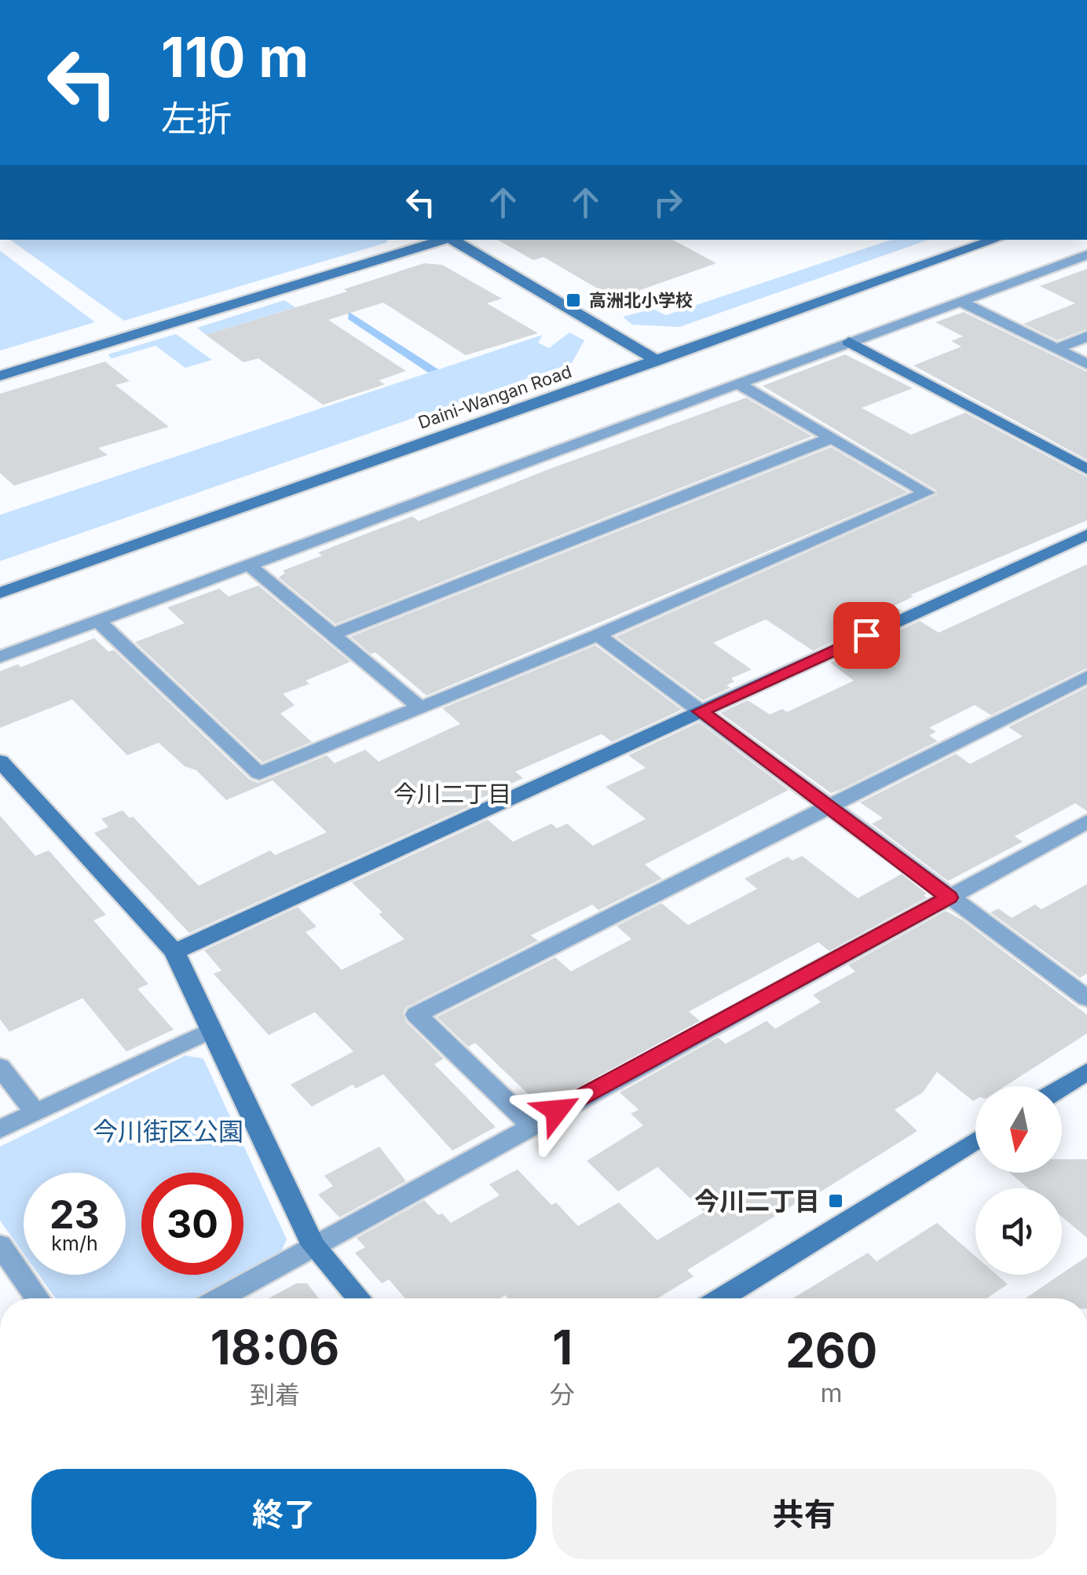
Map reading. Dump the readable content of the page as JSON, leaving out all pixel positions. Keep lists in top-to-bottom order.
{
  "streets": {
    "street": ["Daini-Wangan Road"]
  },
  "districts": ["今川二丁目"],
  "parks": ["今川街区公園"],
  "places": {
    "transit": ["高洲北小学校", "今川二丁目"]
  },
  "north": "bottom",
  "page": {
    "turn": ["110 m", "左折"],
    "speed": "23 km/h",
    "limit": "30",
    "eta": [
      "18:06",
      "到着",
      "1",
      "分",
      "260",
      "m"
    ],
    "buttons": ["終了", "共有"]
  }
}
